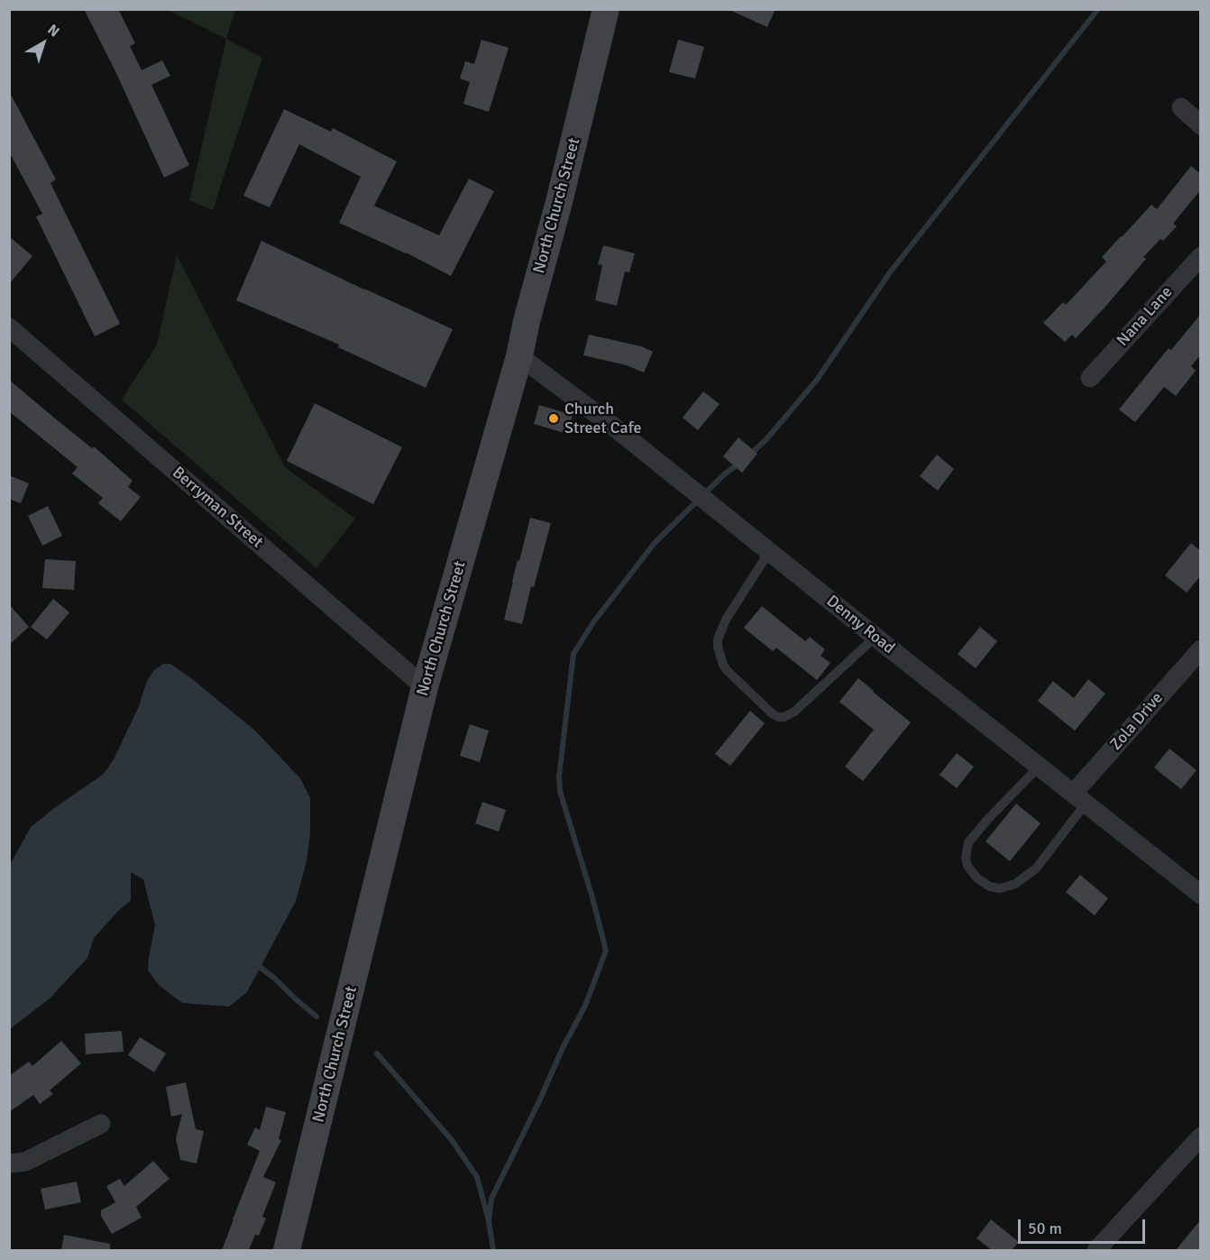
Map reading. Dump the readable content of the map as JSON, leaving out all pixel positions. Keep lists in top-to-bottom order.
{
  "streets": {
    "main road": ["North Church Street"],
    "street": [
      "Nana Lane",
      "Berryman Street",
      "Denny Road",
      "Zola Drive"
    ]
  },
  "crossings": [
    ["North Church Street", "Berryman Street"],
    ["North Church Street", "Denny Road"],
    ["Denny Road", "Zola Drive"]
  ],
  "places": ["Church Street Cafe"],
  "scale_bar": "50 m",
  "north": "top right"
}
